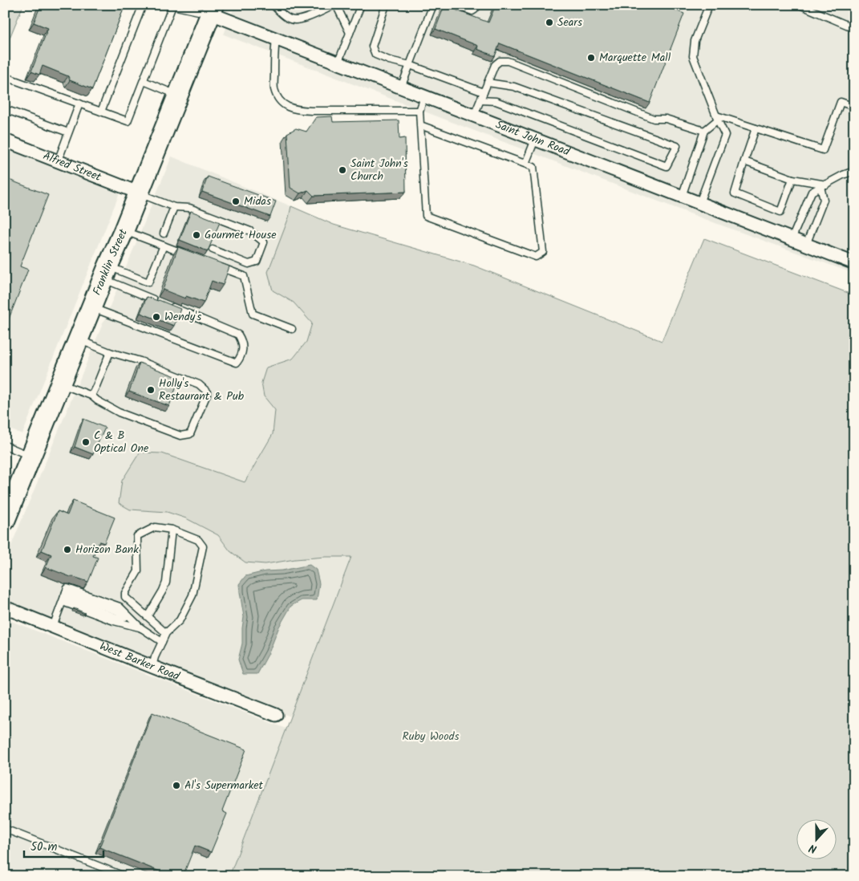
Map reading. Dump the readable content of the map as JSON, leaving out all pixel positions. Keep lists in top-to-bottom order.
{
  "streets": {
    "main road": ["Franklin Street"],
    "street": ["Saint John Road", "Alfred Street", "West Barker Road"]
  },
  "crossings": [
    ["Saint John Road", "Franklin Street"],
    ["Alfred Street", "Franklin Street"]
  ],
  "parks": ["Ruby Woods"],
  "places": [
    "Sears",
    "Marquette Mall",
    "Saint John's Church",
    "Midas",
    "Gourmet House",
    "Wendy's",
    "Holly's Restaurant & Pub",
    "C & B Optical One",
    "Horizon Bank",
    "Al's Supermarket"
  ],
  "scale_bar": "50 m",
  "north": "bottom"
}
